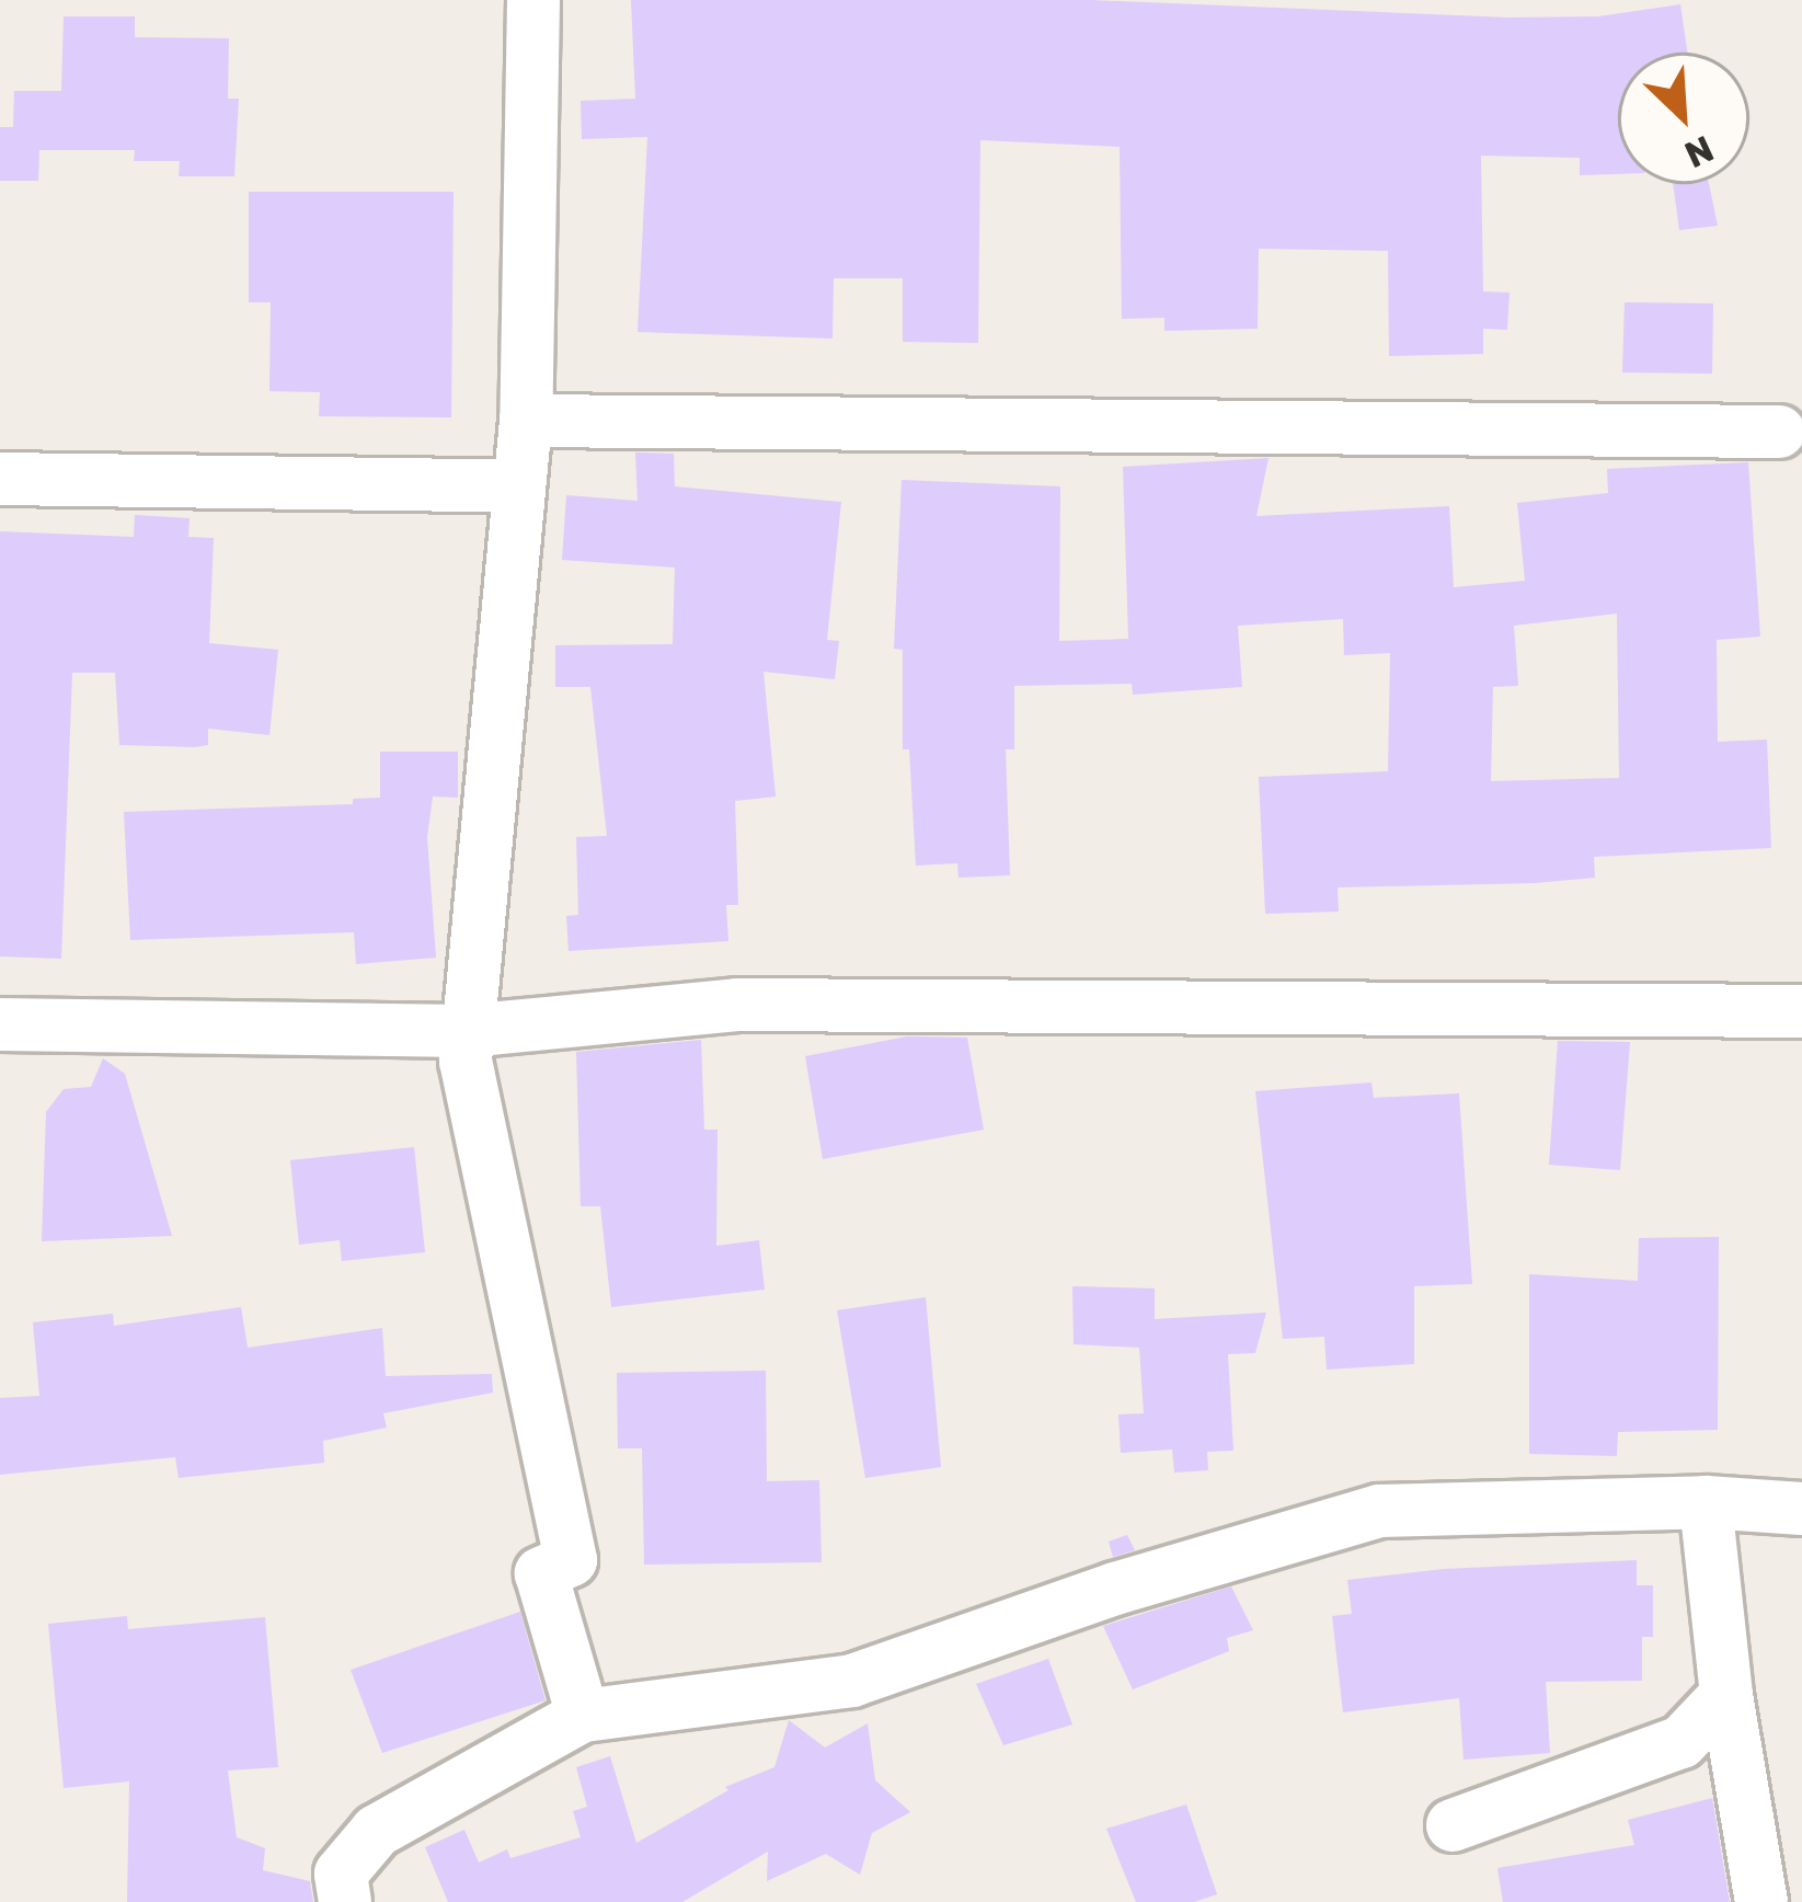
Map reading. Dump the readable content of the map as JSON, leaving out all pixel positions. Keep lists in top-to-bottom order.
{
  "north": "bottom right"
}
